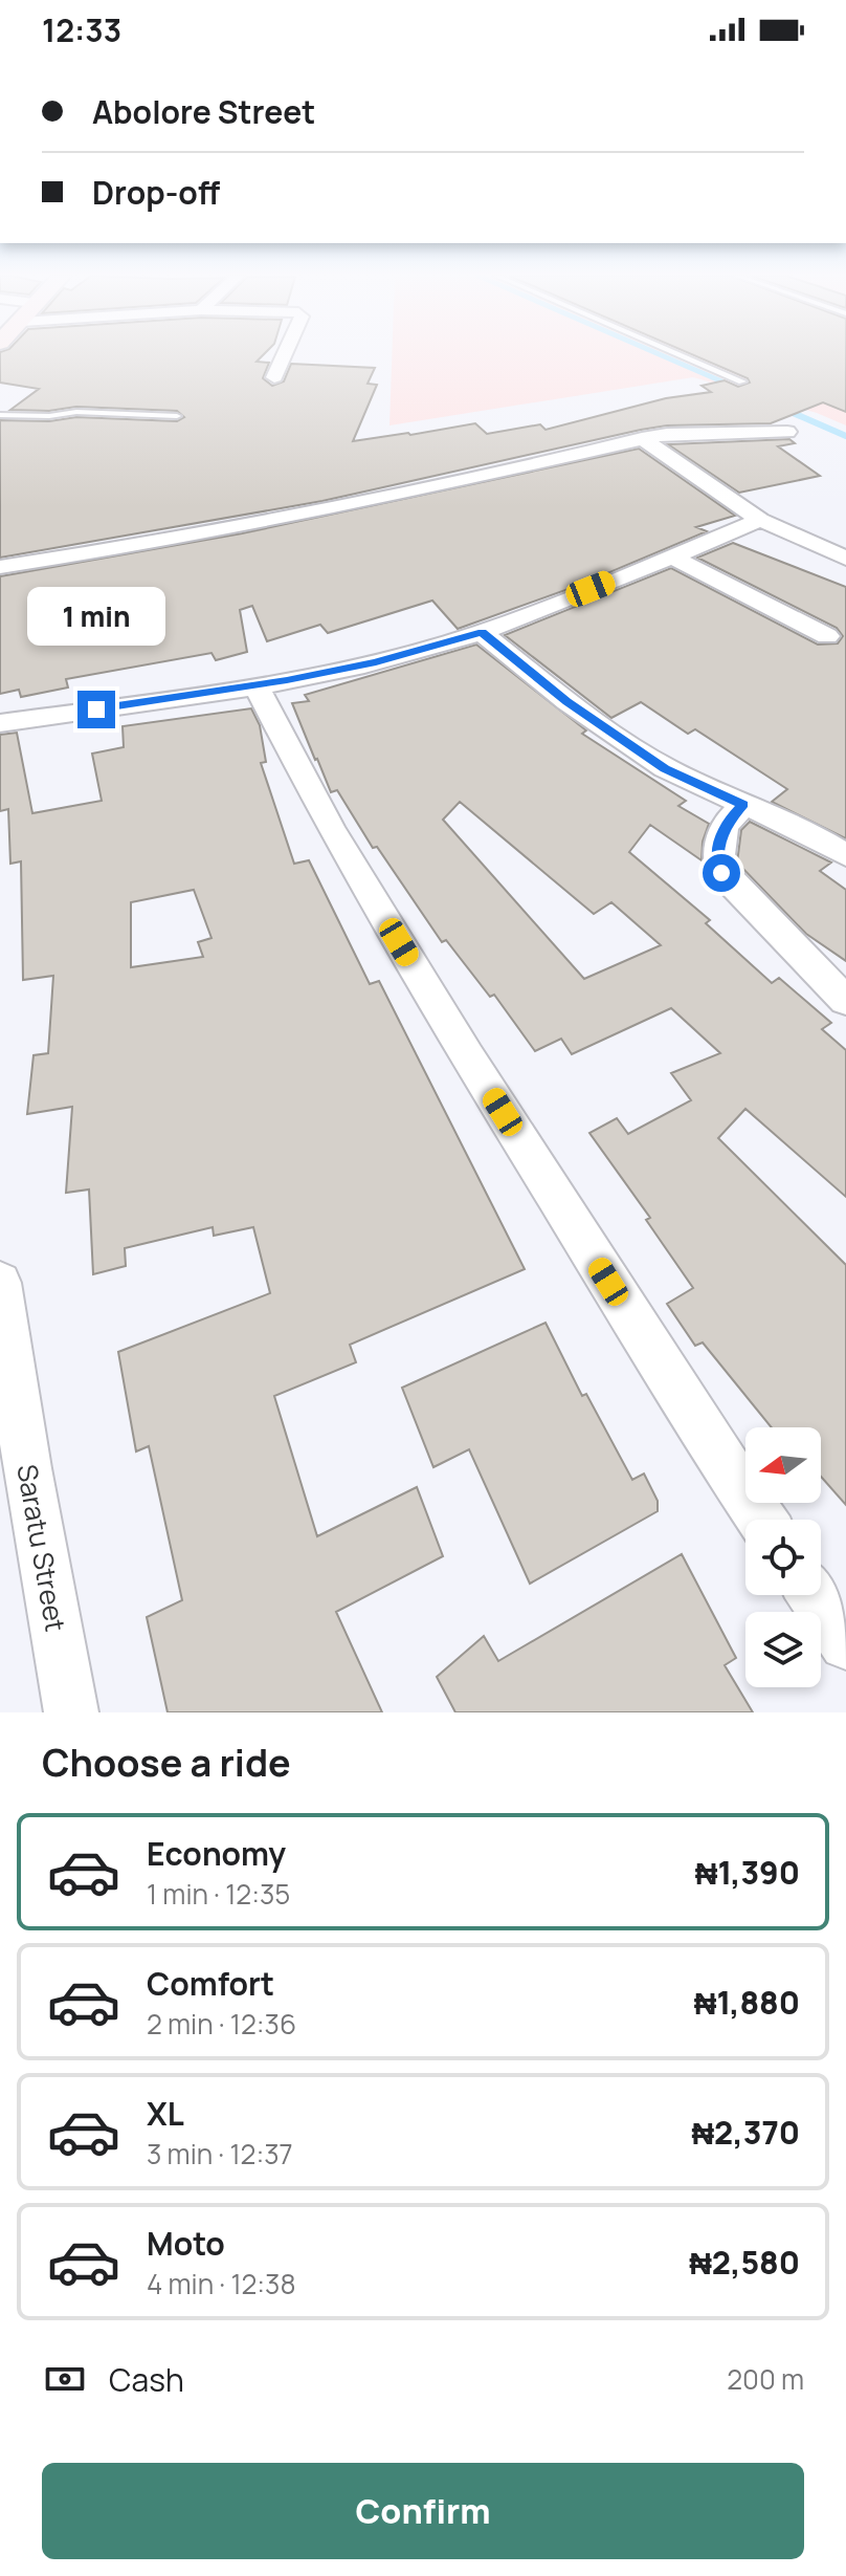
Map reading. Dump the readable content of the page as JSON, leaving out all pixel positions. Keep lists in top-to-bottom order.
{
  "streets": {
    "street": ["Saratu Street"]
  },
  "north": "left",
  "page": {
    "status": "12:33",
    "banner": ["Abolore Street", "Drop-off"],
    "bubble": "1 min",
    "heading": "Choose a ride",
    "list": [
      {
        "name": "Economy",
        "note": "1 min · 12:35",
        "value": "₦1,390"
      },
      {
        "name": "Comfort",
        "note": "2 min · 12:36",
        "value": "₦1,880"
      },
      {
        "name": "XL",
        "note": "3 min · 12:37",
        "value": "₦2,370"
      },
      {
        "name": "Moto",
        "note": "4 min · 12:38",
        "value": "₦2,580"
      }
    ],
    "pay": ["Cash", "200 m"],
    "buttons": "Confirm"
  }
}
